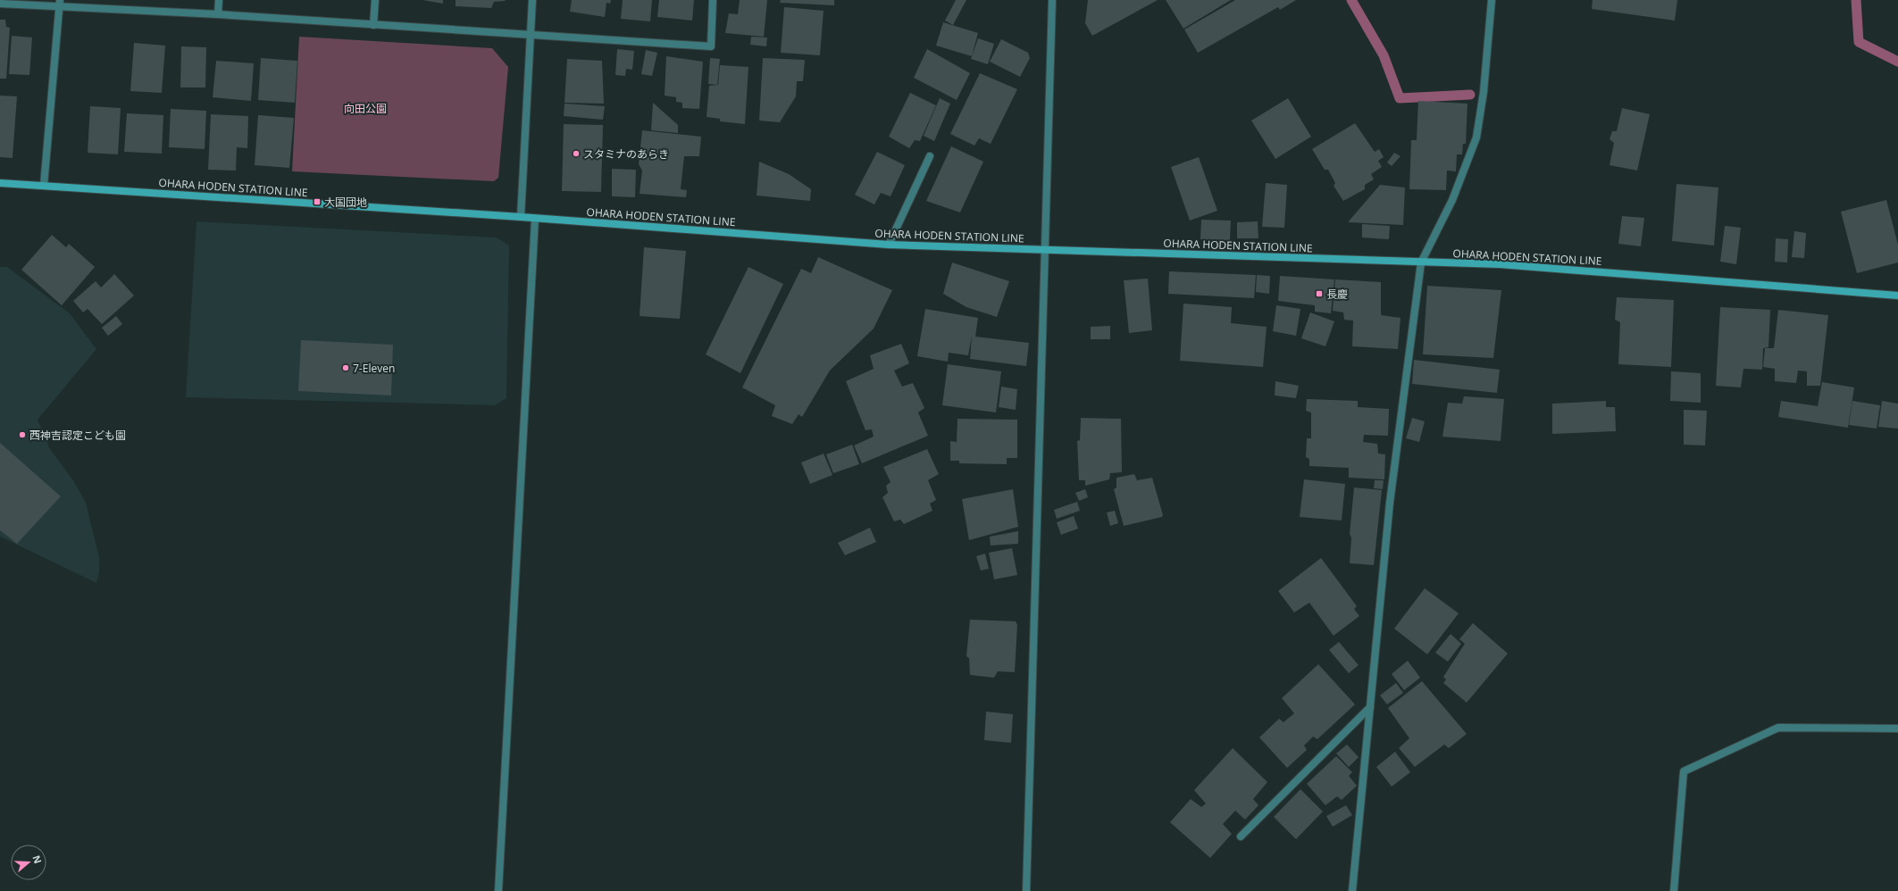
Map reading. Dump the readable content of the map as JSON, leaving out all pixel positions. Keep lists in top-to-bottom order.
{
  "streets": {
    "main road": ["OHARA HODEN STATION LINE"]
  },
  "parks": ["向田公園"],
  "places": {
    "other": ["スタミナのあらき", "7-Eleven", "西神吉認定こども園"],
    "transit": ["大国団地", "長慶"]
  },
  "north": "right"
}
